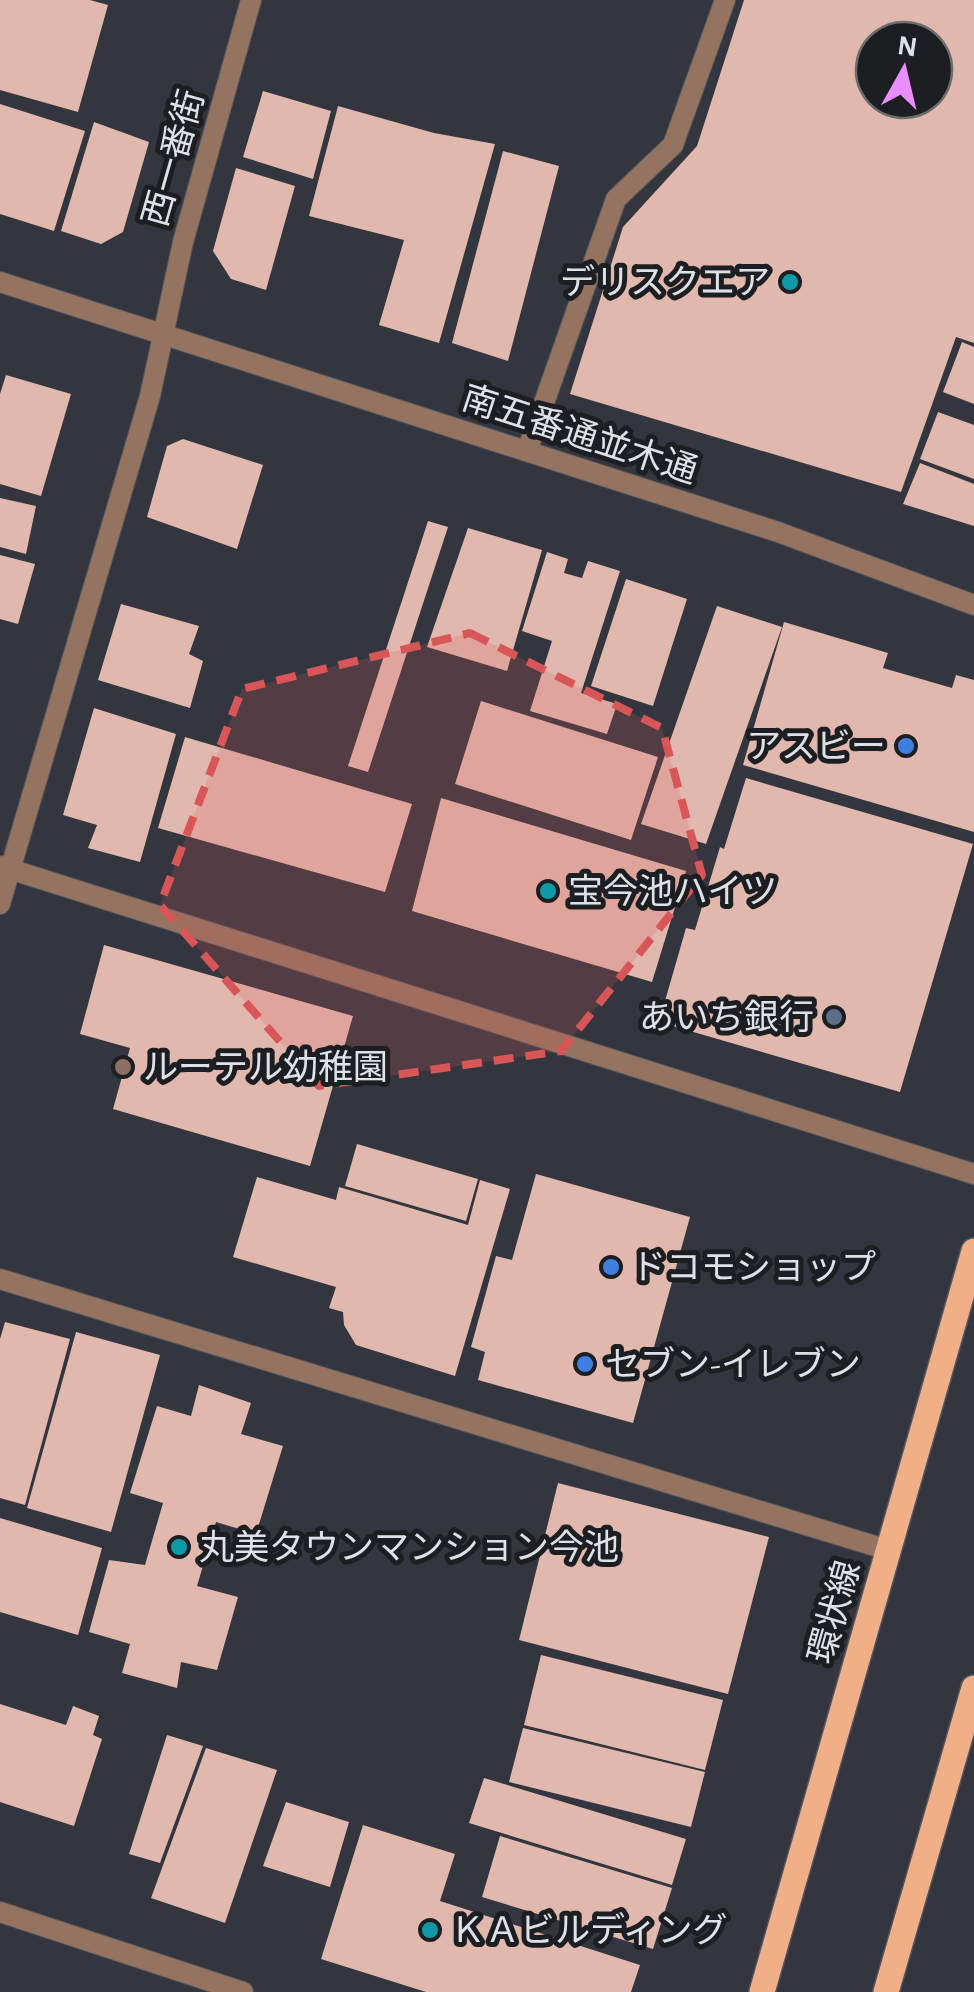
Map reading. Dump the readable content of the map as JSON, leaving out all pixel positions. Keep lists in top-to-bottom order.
{
  "streets": {
    "main road": ["環状線"],
    "street": ["西一番街", "南五番通並木通"]
  },
  "crossings": [
    ["西一番街", "南五番通並木通"]
  ],
  "places": [
    "デリスクエア",
    "アスビー",
    "宝今池ハイツ",
    "あいち銀行",
    "ルーテル幼稚園",
    "ドコモショップ",
    "セブン-イレブン",
    "丸美タウンマンション今池",
    "ＫＡビルディング"
  ],
  "north": "top"
}
